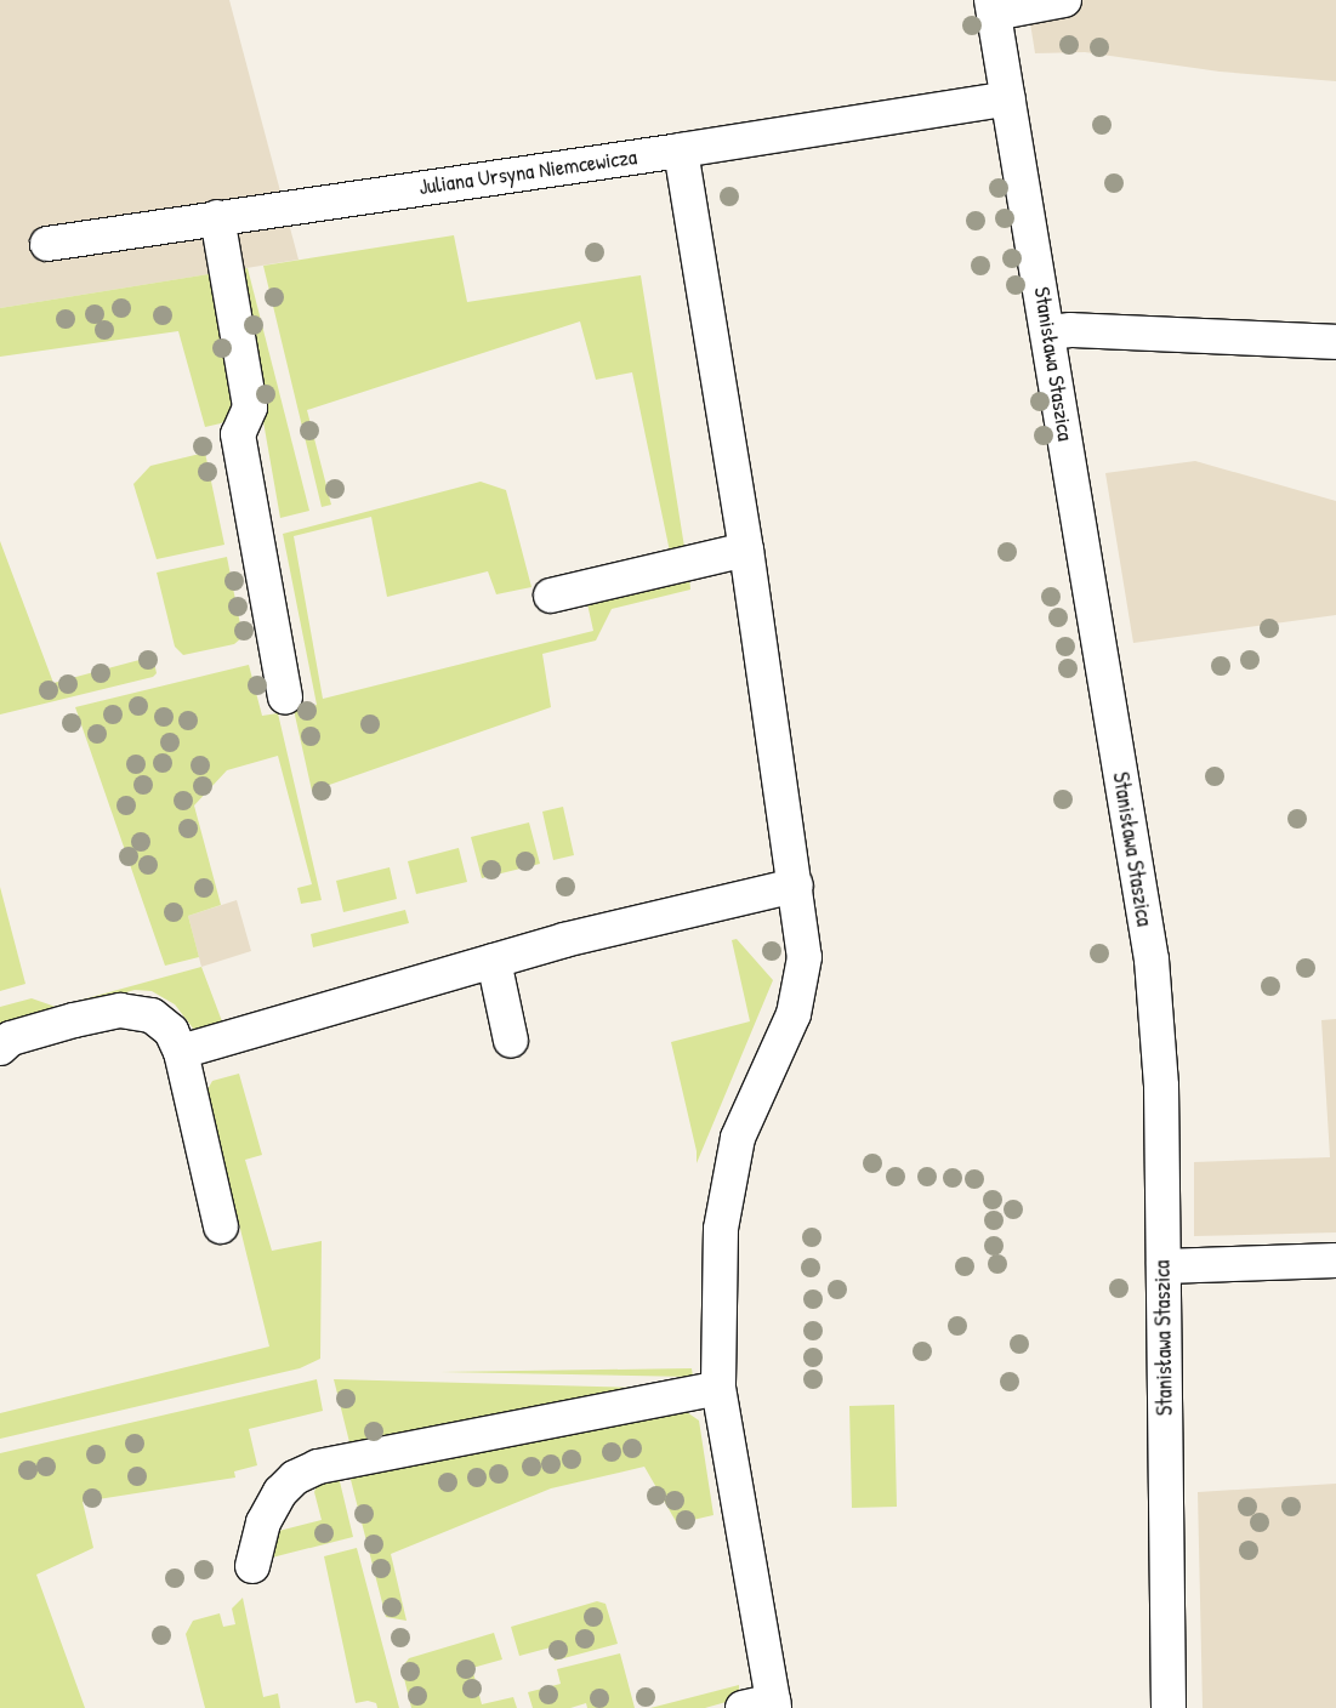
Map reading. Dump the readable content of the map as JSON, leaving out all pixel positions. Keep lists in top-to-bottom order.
{
  "streets": {
    "street": ["Juliana Ursyna Niemcewicza", "Stanisława Staszica"]
  },
  "crossings": [
    ["Juliana Ursyna Niemcewicza", "Stanisława Staszica"]
  ]
}
